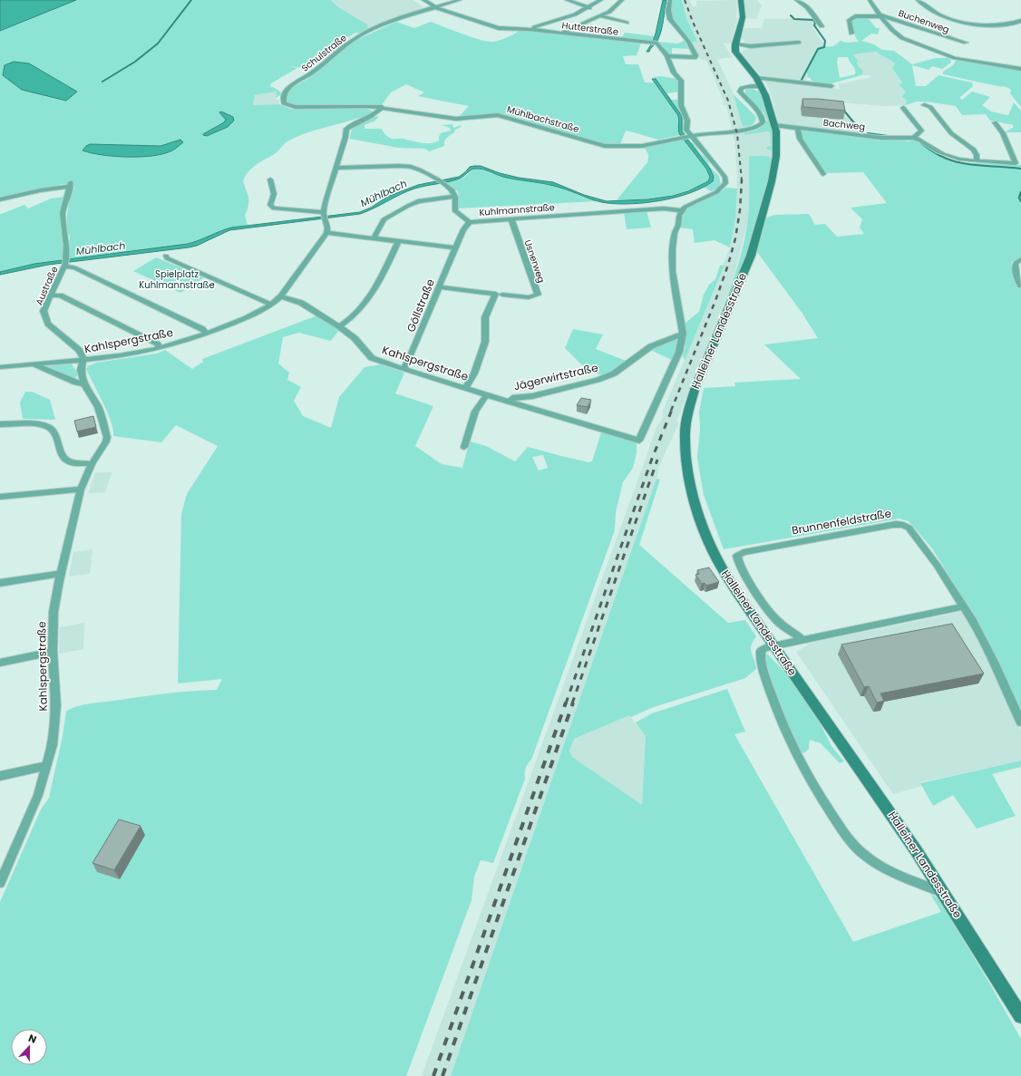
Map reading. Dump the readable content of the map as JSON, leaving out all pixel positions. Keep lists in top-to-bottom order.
{
  "streets": {
    "main road": ["Halleiner Landesstraße"],
    "street": [
      "Buchenweg",
      "Hutterstraße",
      "Schulstraße",
      "Mühlbachstraße",
      "Bachweg",
      "Kuhlmannstraße",
      "Usnerweg",
      "Austraße",
      "Göllstraße",
      "Kahlspergstraße",
      "Jägerwirtstraße",
      "Brunnenfeldstraße"
    ]
  },
  "crossings": [
    ["Hutterstraße", "Schulstraße"],
    ["Hutterstraße", "Mühlbachstraße"],
    ["Schulstraße", "Mühlbachstraße"],
    ["Mühlbachstraße", "Halleiner Landesstraße"],
    ["Bachweg", "Halleiner Landesstraße"],
    ["Kuhlmannstraße", "Usnerweg"],
    ["Kuhlmannstraße", "Göllstraße"],
    ["Austraße", "Kahlspergstraße"],
    ["Göllstraße", "Kahlspergstraße"],
    ["Kahlspergstraße", "Jägerwirtstraße"]
  ],
  "water": ["Mühlbach"],
  "parks": ["Spielplatz Kuhlmannstraße"],
  "north": "top"
}
